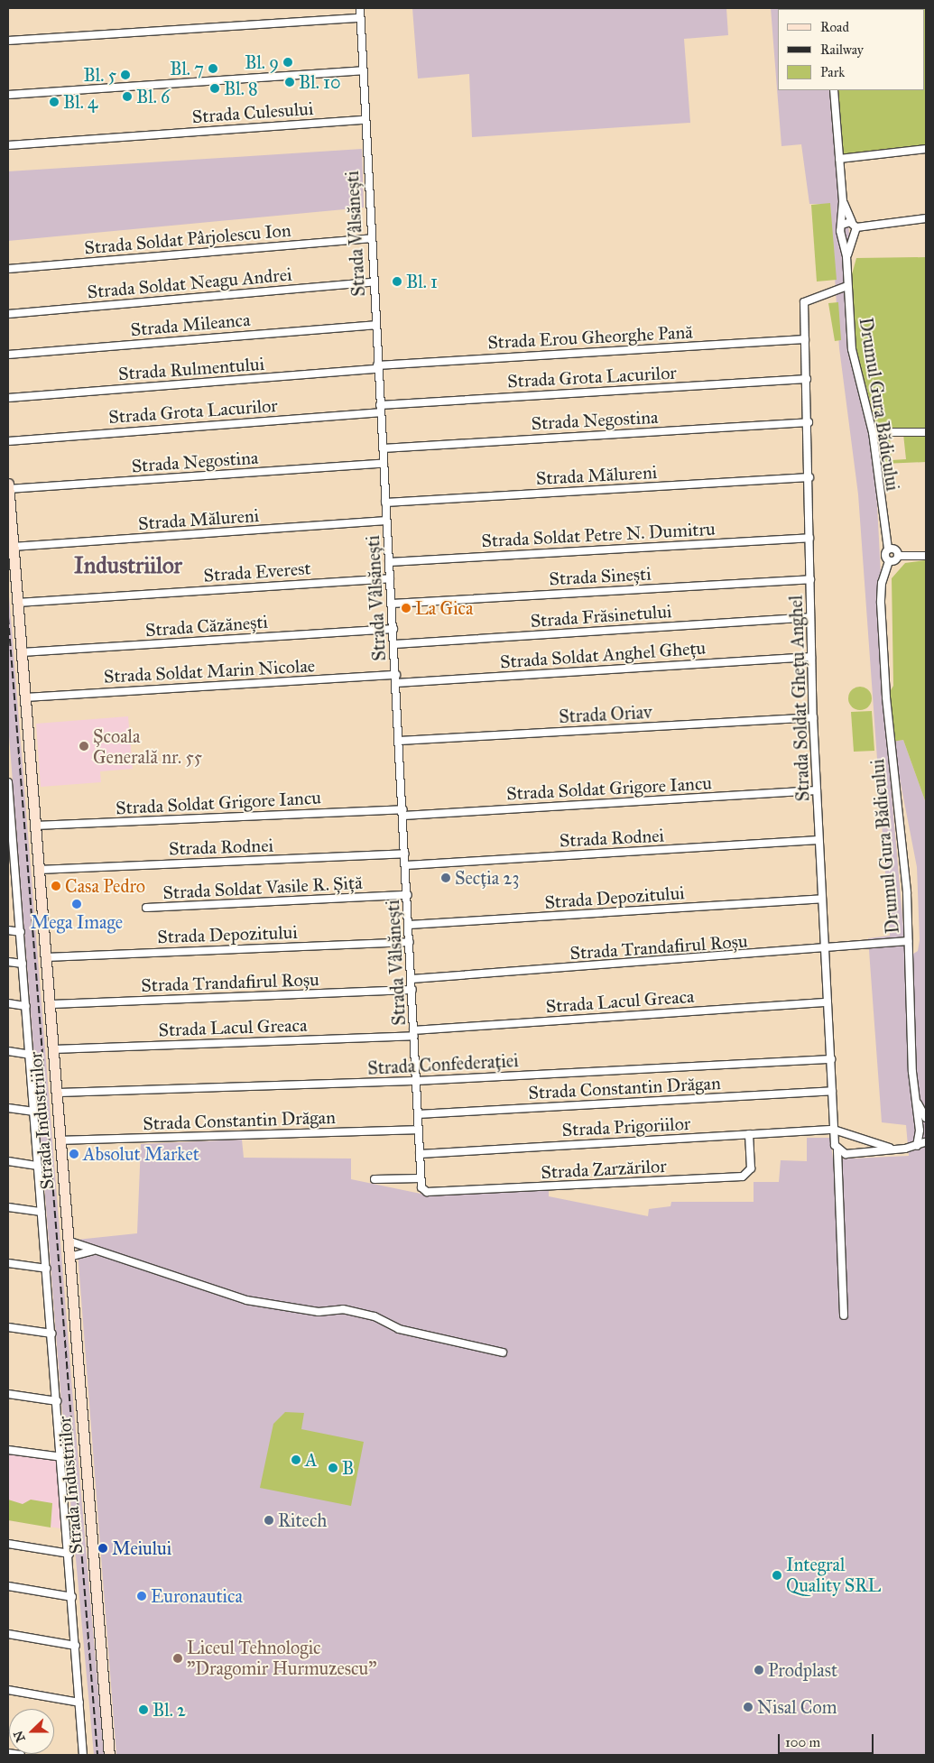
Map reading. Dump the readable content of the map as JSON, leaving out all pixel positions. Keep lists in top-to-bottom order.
{
  "streets": {
    "main road": ["Strada Industriilor"],
    "street": [
      "Strada Culesului",
      "Strada Vâlsănești",
      "Strada Soldat Pârjolescu Ion",
      "Strada Soldat Neagu Andrei",
      "Strada Mileanca",
      "Strada Erou Gheorghe Pană",
      "Strada Rulmentului",
      "Strada Grota Lacurilor",
      "Drumul Gura Bădicului",
      "Strada Negostina",
      "Strada Mălureni",
      "Strada Soldat Petre N. Dumitru",
      "Strada Everest",
      "Strada Sinești",
      "Strada Frăsinetului",
      "Strada Căzănești",
      "Strada Soldat Anghel Ghețu",
      "Strada Soldat Marin Nicolae",
      "Strada Soldat Ghețu Anghel",
      "Strada Oriav",
      "Strada Soldat Grigore Iancu",
      "Strada Rodnei",
      "Strada Soldat Vasile R. Șiță",
      "Strada Depozitului",
      "Strada Trandafirul Roșu",
      "Strada Lacul Greaca",
      "Strada Confederației",
      "Strada Constantin Drăgan",
      "Strada Prigoriilor",
      "Strada Zarzărilor"
    ]
  },
  "crossings": [
    ["Strada Culesului", "Strada Vâlsănești"],
    ["Strada Vâlsănești", "Strada Soldat Pârjolescu Ion"],
    ["Strada Vâlsănești", "Strada Soldat Neagu Andrei"],
    ["Strada Vâlsănești", "Strada Mileanca"],
    ["Strada Vâlsănești", "Strada Erou Gheorghe Pană"],
    ["Strada Vâlsănești", "Strada Rulmentului"],
    ["Strada Vâlsănești", "Strada Grota Lacurilor"],
    ["Strada Vâlsănești", "Strada Negostina"],
    ["Strada Vâlsănești", "Strada Mălureni"],
    ["Strada Vâlsănești", "Strada Soldat Petre N. Dumitru"],
    ["Strada Vâlsănești", "Strada Everest"],
    ["Strada Vâlsănești", "Strada Sinești"],
    ["Strada Vâlsănești", "Strada Frăsinetului"],
    ["Strada Vâlsănești", "Strada Căzănești"],
    ["Strada Vâlsănești", "Strada Soldat Anghel Ghețu"],
    ["Strada Vâlsănești", "Strada Soldat Marin Nicolae"],
    ["Strada Vâlsănești", "Strada Oriav"],
    ["Strada Vâlsănești", "Strada Soldat Grigore Iancu"],
    ["Strada Vâlsănești", "Strada Rodnei"],
    ["Strada Vâlsănești", "Strada Soldat Vasile R. Șiță"],
    ["Strada Vâlsănești", "Strada Depozitului"],
    ["Strada Vâlsănești", "Strada Trandafirul Roșu"],
    ["Strada Vâlsănești", "Strada Lacul Greaca"],
    ["Strada Vâlsănești", "Strada Confederației"],
    ["Strada Vâlsănești", "Strada Constantin Drăgan"],
    ["Strada Vâlsănești", "Strada Prigoriilor"],
    ["Strada Vâlsănești", "Strada Zarzărilor"],
    ["Strada Erou Gheorghe Pană", "Strada Rulmentului"],
    ["Strada Erou Gheorghe Pană", "Strada Soldat Ghețu Anghel"],
    ["Strada Grota Lacurilor", "Strada Soldat Ghețu Anghel"],
    ["Drumul Gura Bădicului", "Strada Soldat Ghețu Anghel"],
    ["Drumul Gura Bădicului", "Strada Trandafirul Roșu"],
    ["Strada Negostina", "Strada Soldat Ghețu Anghel"],
    ["Strada Negostina", "Strada Industriilor"],
    ["Strada Mălureni", "Strada Soldat Ghețu Anghel"],
    ["Strada Mălureni", "Strada Industriilor"],
    ["Strada Soldat Petre N. Dumitru", "Strada Soldat Ghețu Anghel"],
    ["Strada Everest", "Strada Industriilor"],
    ["Strada Sinești", "Strada Soldat Ghețu Anghel"],
    ["Strada Frăsinetului", "Strada Soldat Ghețu Anghel"],
    ["Strada Căzănești", "Strada Industriilor"],
    ["Strada Soldat Anghel Ghețu", "Strada Soldat Marin Nicolae"],
    ["Strada Soldat Anghel Ghețu", "Strada Soldat Ghețu Anghel"],
    ["Strada Soldat Marin Nicolae", "Strada Industriilor"],
    ["Strada Soldat Ghețu Anghel", "Strada Oriav"],
    ["Strada Soldat Ghețu Anghel", "Strada Soldat Grigore Iancu"],
    ["Strada Soldat Ghețu Anghel", "Strada Rodnei"],
    ["Strada Soldat Ghețu Anghel", "Strada Depozitului"],
    ["Strada Soldat Ghețu Anghel", "Strada Trandafirul Roșu"],
    ["Strada Soldat Ghețu Anghel", "Strada Lacul Greaca"],
    ["Strada Soldat Ghețu Anghel", "Strada Confederației"],
    ["Strada Soldat Ghețu Anghel", "Strada Constantin Drăgan"],
    ["Strada Soldat Ghețu Anghel", "Strada Prigoriilor"],
    ["Strada Soldat Grigore Iancu", "Strada Industriilor"],
    ["Strada Rodnei", "Strada Industriilor"],
    ["Strada Depozitului", "Strada Industriilor"],
    ["Strada Trandafirul Roșu", "Strada Industriilor"],
    ["Strada Lacul Greaca", "Strada Industriilor"],
    ["Strada Confederației", "Strada Industriilor"],
    ["Strada Constantin Drăgan", "Strada Industriilor"],
    ["Strada Prigoriilor", "Strada Zarzărilor"]
  ],
  "districts": ["Industriilor"],
  "places": [
    "Bl. 9",
    "Bl. 7",
    "Bl. 5",
    "Bl. 10",
    "Bl. 8",
    "Bl. 6",
    "Bl. 4",
    "Bl. 1",
    "La Gica",
    "Școala Generală nr. 55",
    "Secția 23",
    "Casa Pedro",
    "Mega Image",
    "Absolut Market",
    "A",
    "B",
    "Ritech",
    "Meiului",
    "Integral Quality SRL",
    "Euronautica",
    "Liceul Tehnologic \"Dragomir Hurmuzescu\"",
    "Prodplast",
    "Nisal Com",
    "Bl. 2"
  ],
  "legend": ["Road", "Railway", "Park"],
  "scale_bar": "100 m",
  "north": "left"
}
